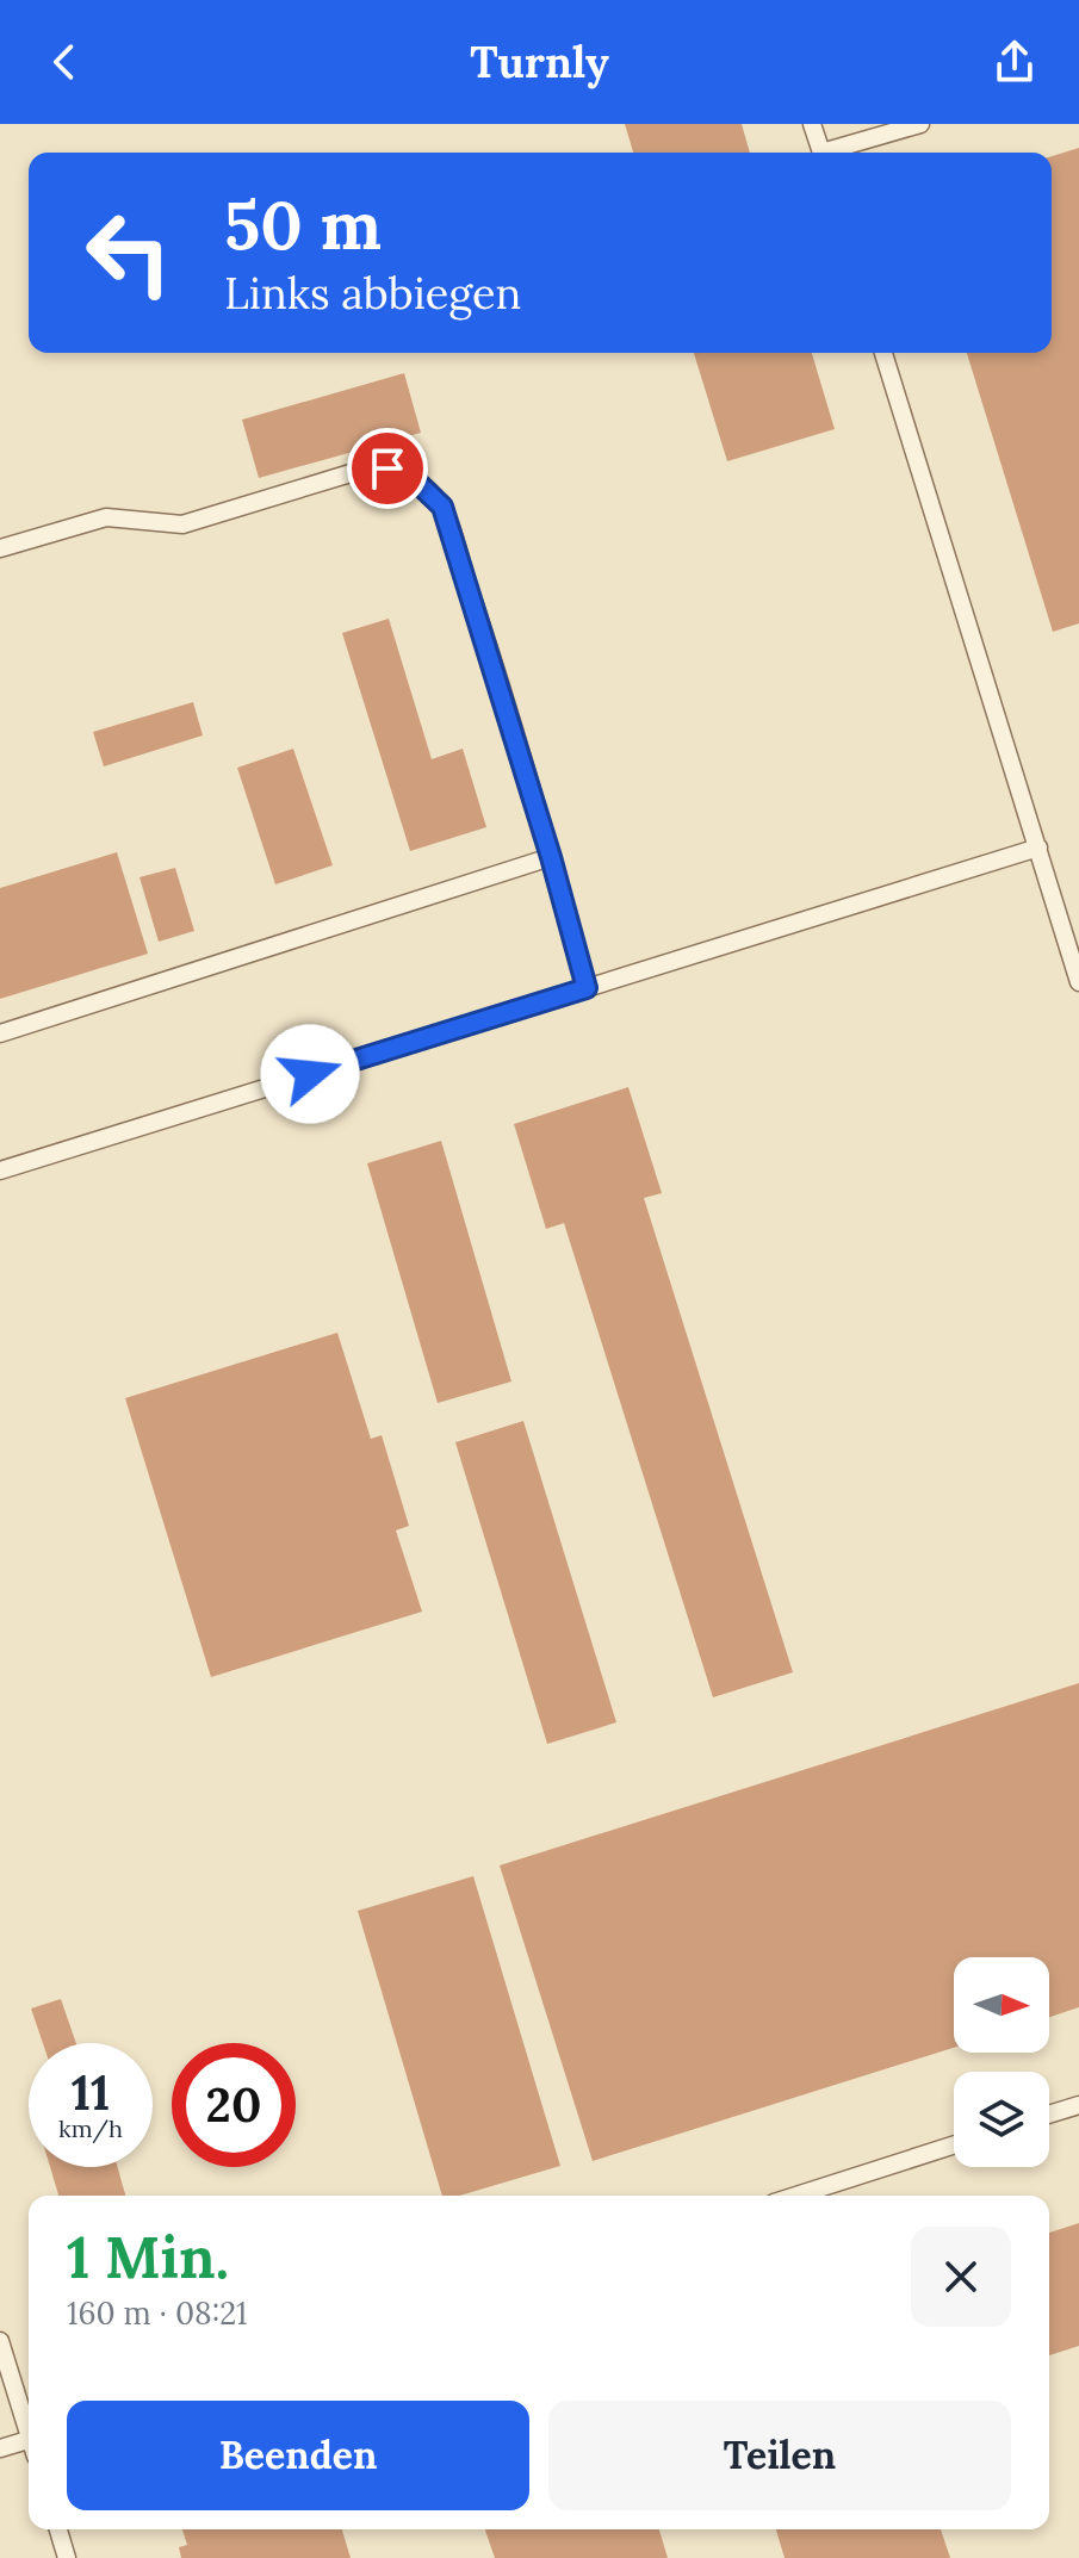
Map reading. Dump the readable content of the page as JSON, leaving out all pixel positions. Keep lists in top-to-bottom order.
{
  "north": "right",
  "page": {
    "header": "Turnly",
    "turn": ["50 m", "Links abbiegen"],
    "speed": "11 km/h",
    "limit": "20",
    "heading": ["1 Min.", "160 m · 08:21"],
    "buttons": ["Beenden", "Teilen"]
  }
}
